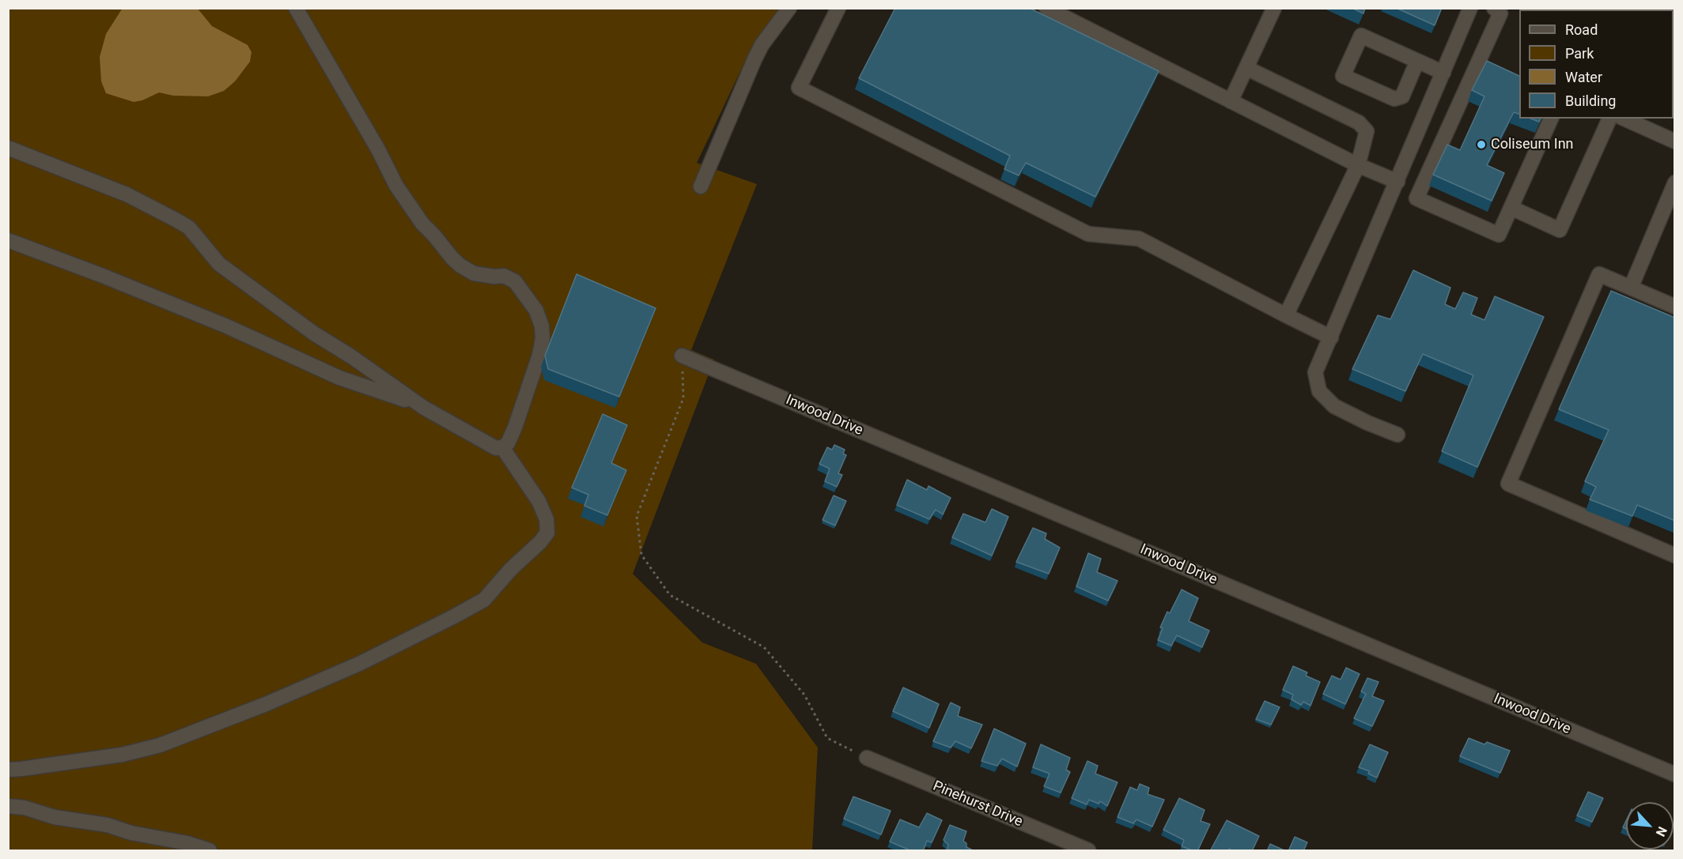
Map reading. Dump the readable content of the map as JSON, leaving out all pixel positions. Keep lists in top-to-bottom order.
{
  "streets": {
    "street": ["Inwood Drive", "Pinehurst Drive"]
  },
  "places": ["Coliseum Inn"],
  "legend": [
    "Road",
    "Park",
    "Water",
    "Building"
  ],
  "north": "bottom right"
}
